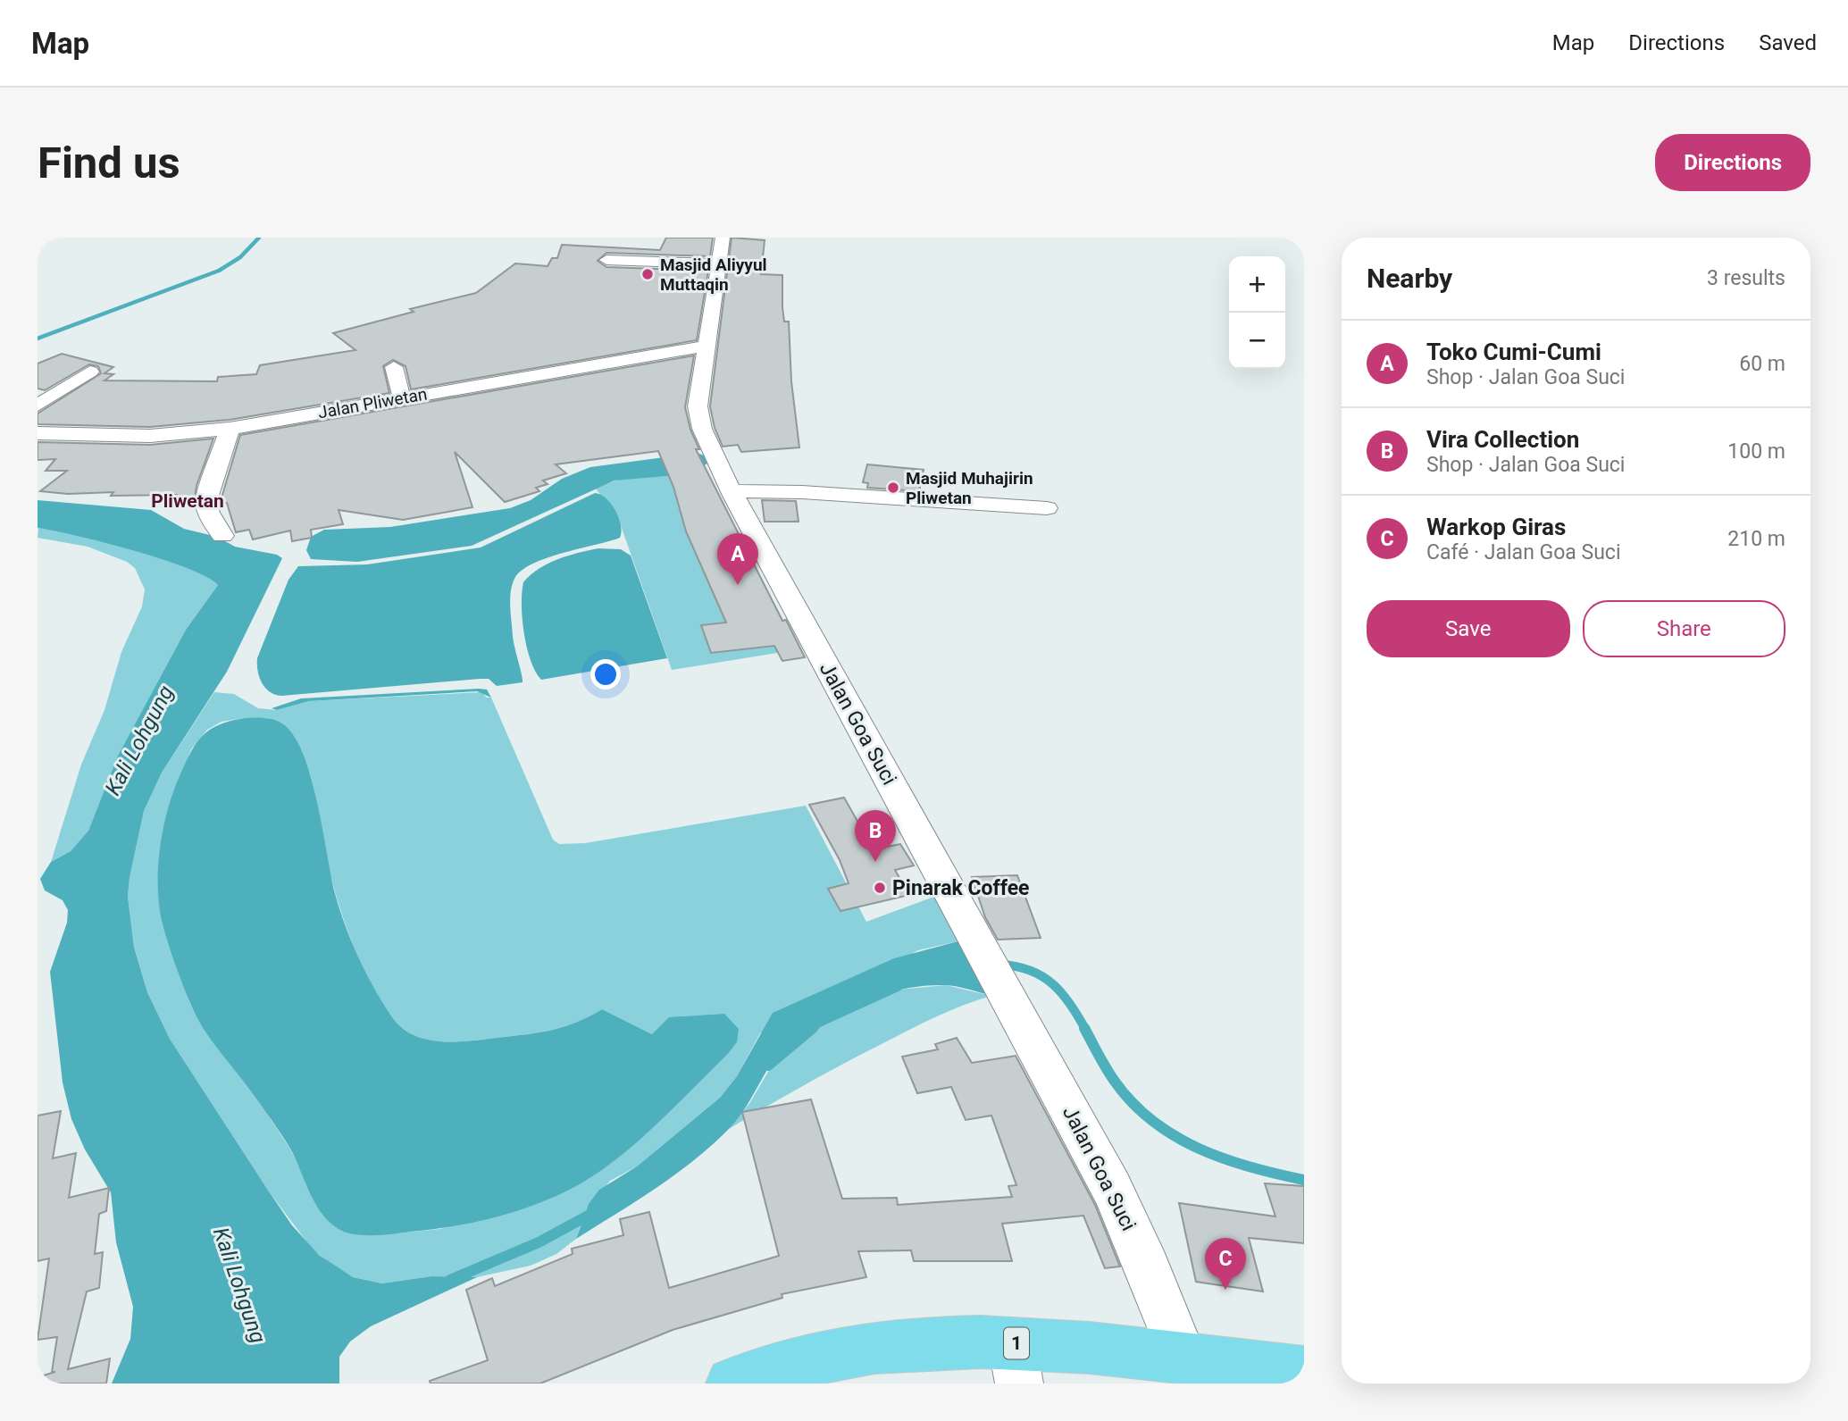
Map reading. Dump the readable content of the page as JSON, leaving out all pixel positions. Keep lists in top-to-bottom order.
{
  "streets": {
    "highway": ["1"],
    "street": ["Jalan Pliwetan", "Jalan Goa Suci"]
  },
  "crossings": [
    ["Jalan Pliwetan", "Jalan Goa Suci"],
    ["Jalan Goa Suci", "1"]
  ],
  "districts": ["Pliwetan"],
  "water": ["Kali Lohgung"],
  "places": ["Masjid Aliyyul Muttaqin", "Masjid Muhajirin Pliwetan", "Pinarak Coffee"],
  "page": {
    "header": "Map",
    "nav": ["Map", "Directions", "Saved"],
    "buttons": [
      "Directions",
      ["Save", "Share"]
    ],
    "title": "Find us",
    "heading": ["Nearby", "3 results"],
    "map_buttons": ["+", "−"],
    "list": [
      {
        "mark": "A",
        "name": "Toko Cumi-Cumi",
        "note": "Shop · Jalan Goa Suci",
        "value": "60 m"
      },
      {
        "mark": "B",
        "name": "Vira Collection",
        "note": "Shop · Jalan Goa Suci",
        "value": "100 m"
      },
      {
        "mark": "C",
        "name": "Warkop Giras",
        "note": "Café · Jalan Goa Suci",
        "value": "210 m"
      }
    ],
    "pins": ["A", "B", "C"]
  }
}
